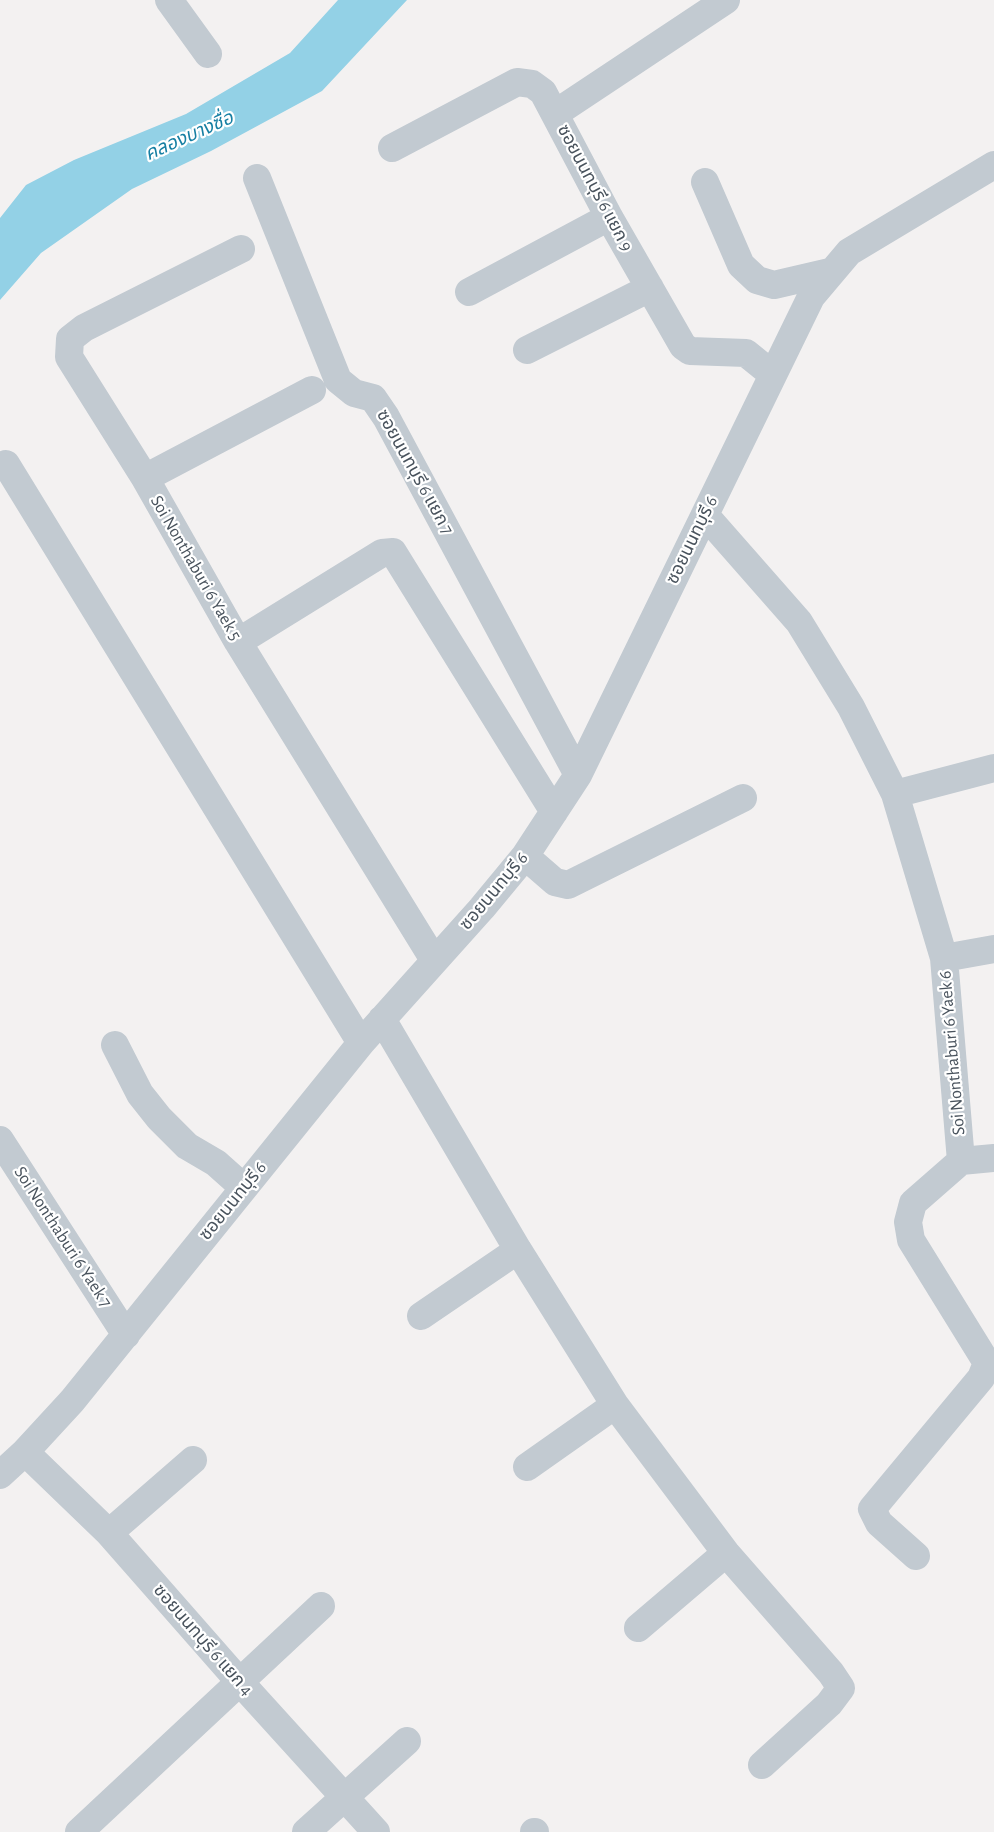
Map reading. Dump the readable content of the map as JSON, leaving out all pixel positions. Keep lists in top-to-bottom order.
{
  "streets": {
    "street": [
      "ซอยนนทบุรี 6 แยก 9",
      "ซอยนนทบุรี 6 แยก 7",
      "ซอยนนทบุรี 6",
      "Soi Nonthaburi 6 Yaek 5",
      "Soi Nonthaburi 6 Yaek 6",
      "Soi Nonthaburi 6 Yaek 7",
      "ซอยนนทบุรี 6 แยก 4"
    ]
  },
  "crossings": [
    ["ซอยนนทบุรี 6 แยก 9", "ซอยนนทบุรี 6"],
    ["ซอยนนทบุรี 6 แยก 7", "ซอยนนทบุรี 6"],
    ["ซอยนนทบุรี 6", "Soi Nonthaburi 6 Yaek 5"],
    ["ซอยนนทบุรี 6", "Soi Nonthaburi 6 Yaek 6"],
    ["ซอยนนทบุรี 6", "Soi Nonthaburi 6 Yaek 7"],
    ["ซอยนนทบุรี 6", "ซอยนนทบุรี 6 แยก 4"]
  ],
  "water": ["คลองบางซื่อ"]
}
